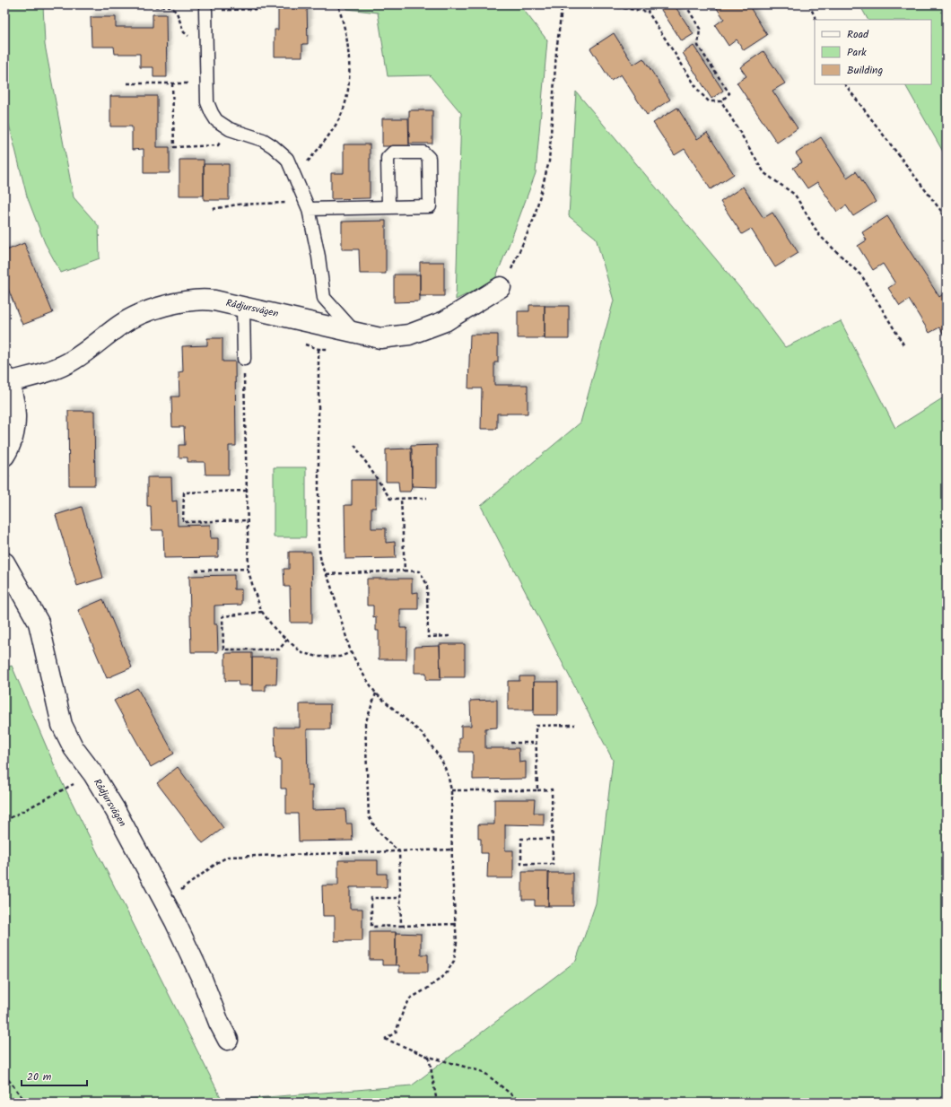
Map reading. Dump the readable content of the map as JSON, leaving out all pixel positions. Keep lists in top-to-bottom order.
{
  "streets": {
    "street": ["Rådjursvägen"]
  },
  "legend": ["Road", "Park", "Building"],
  "scale_bar": "20 m"
}
